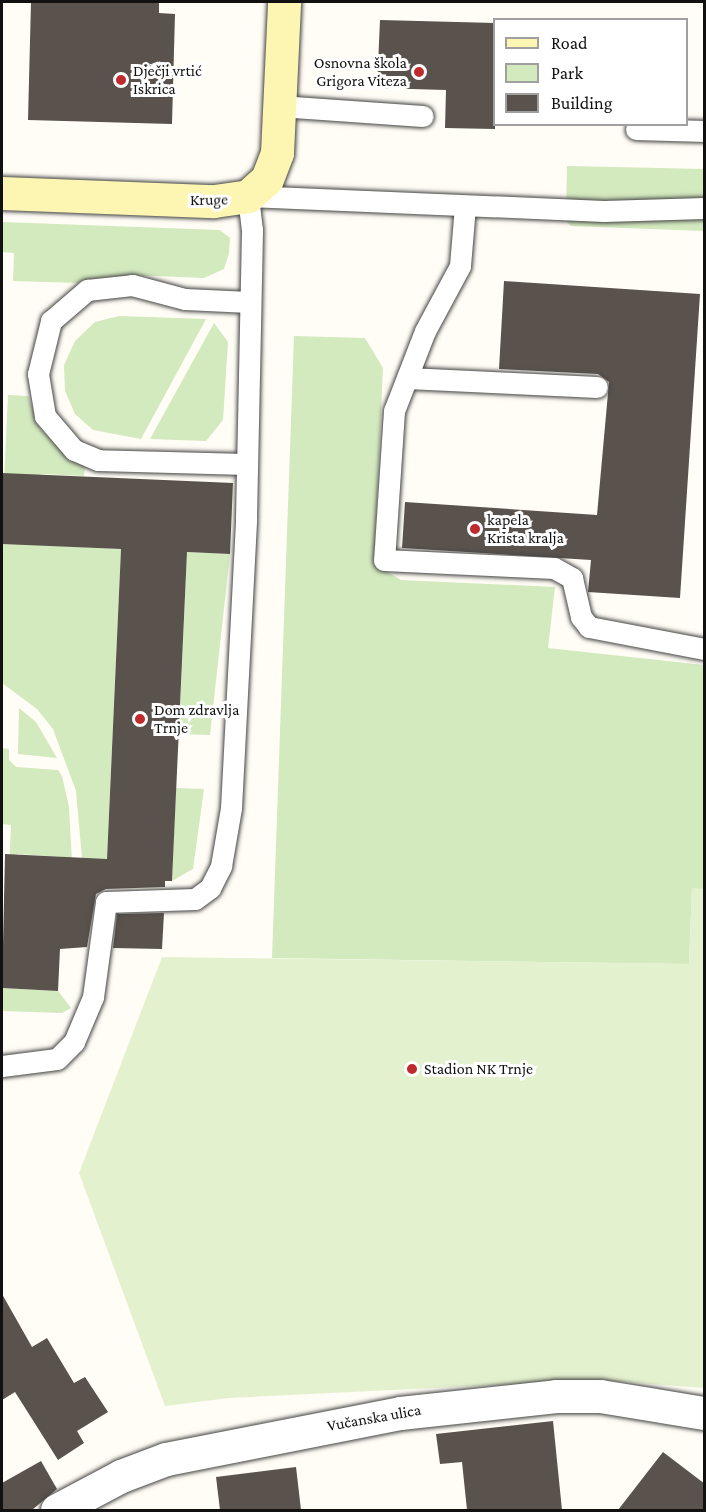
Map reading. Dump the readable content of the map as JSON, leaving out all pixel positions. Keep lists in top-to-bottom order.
{
  "streets": {
    "street": ["Kruge", "Vučanska ulica"]
  },
  "places": [
    "Osnovna škola Grigora Viteza",
    "Dječji vrtić Iskrica",
    "kapela Krista kralja",
    "Dom zdravlja Trnje",
    "Stadion NK Trnje"
  ],
  "legend": ["Road", "Park", "Building"]
}
